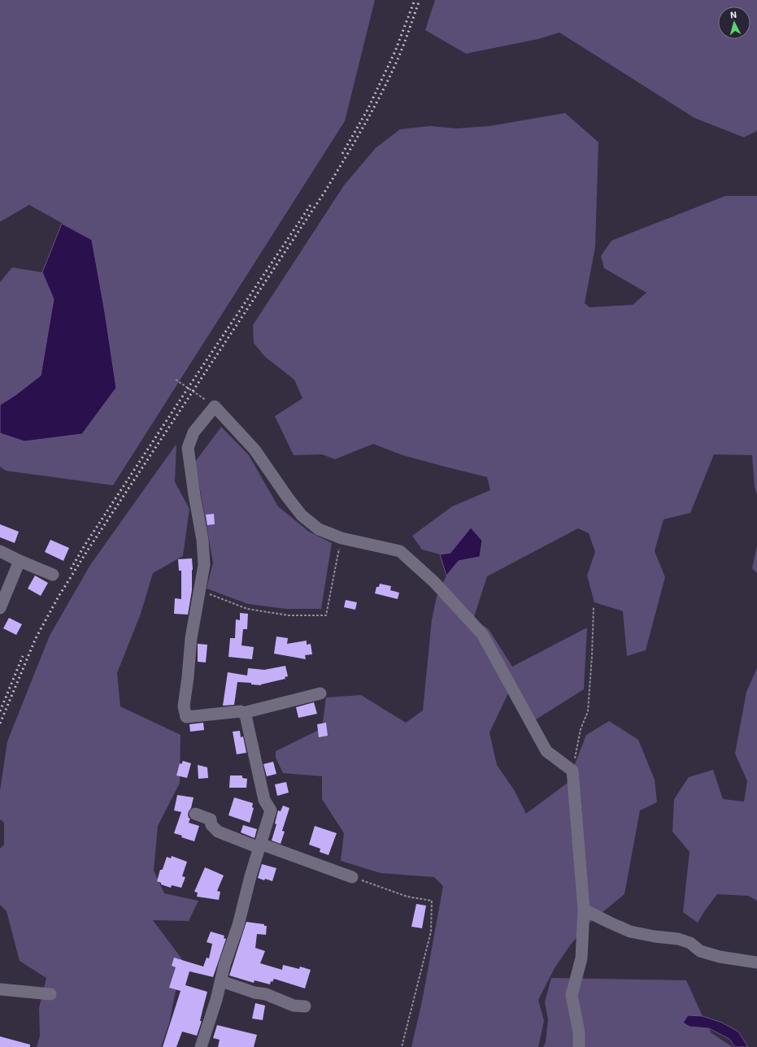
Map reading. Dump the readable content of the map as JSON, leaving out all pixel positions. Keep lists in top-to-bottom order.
{
  "north": "top"
}
